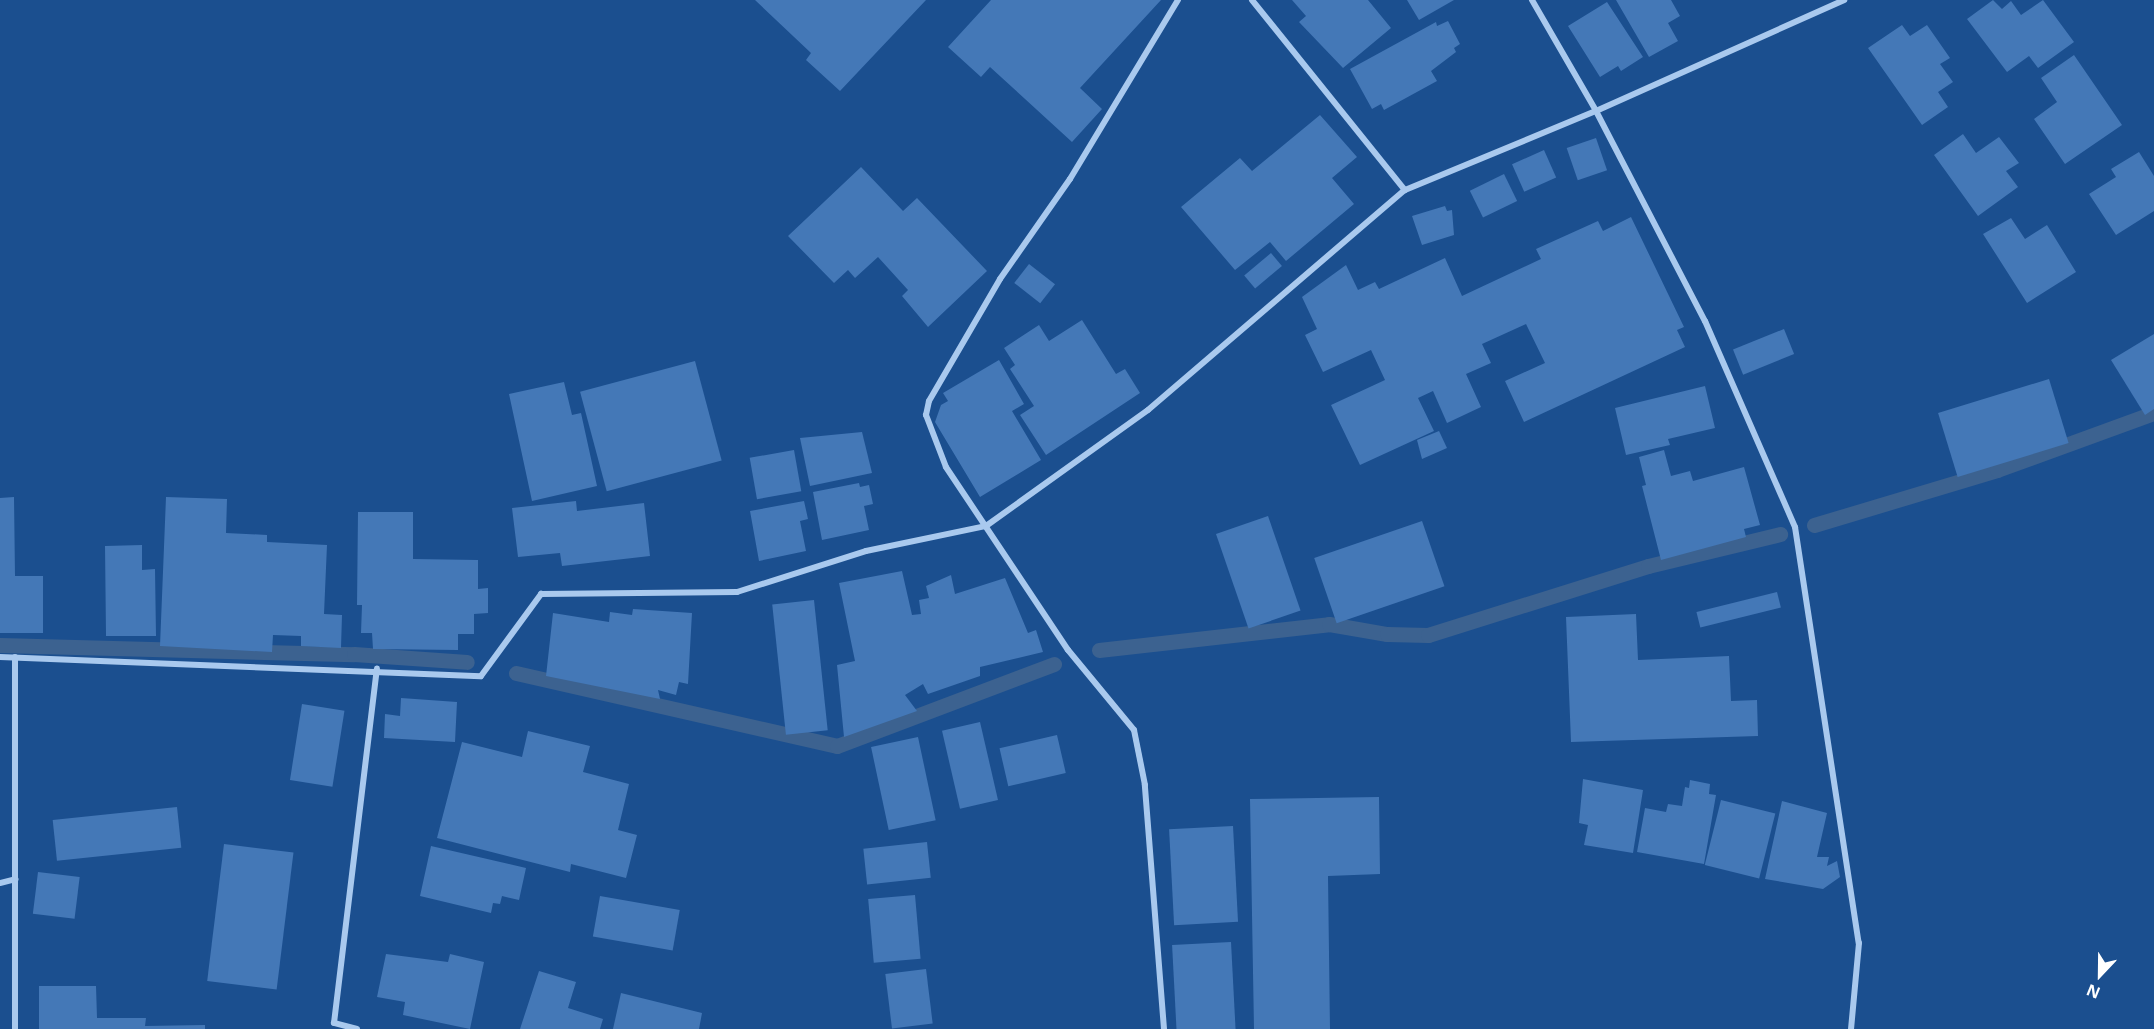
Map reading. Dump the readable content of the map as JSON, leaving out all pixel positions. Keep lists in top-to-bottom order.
{
  "north": "bottom"
}
